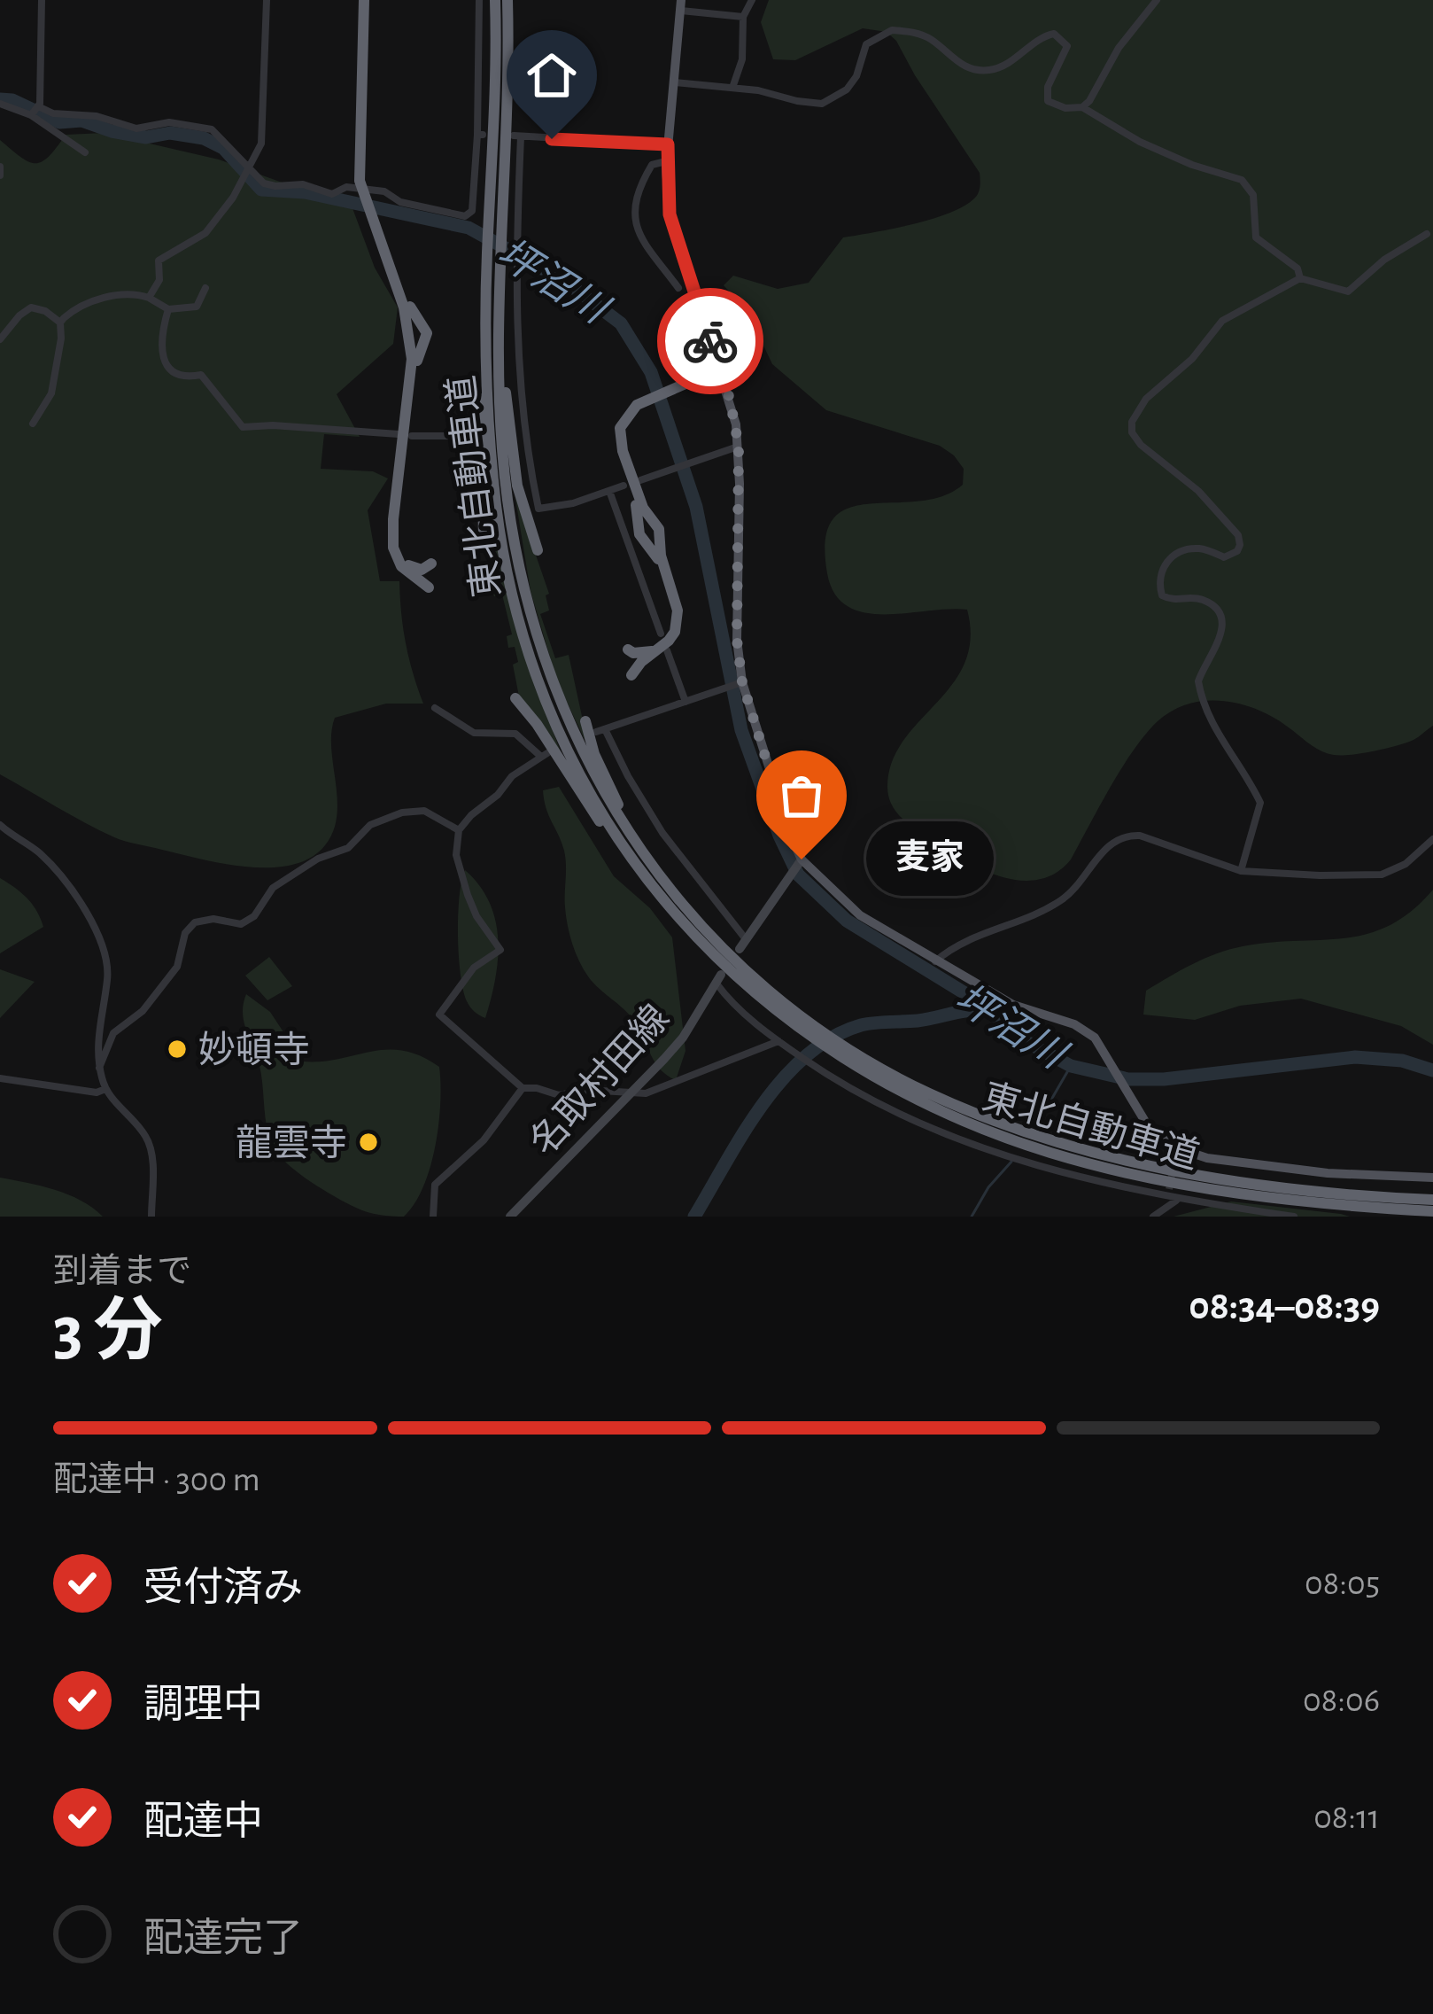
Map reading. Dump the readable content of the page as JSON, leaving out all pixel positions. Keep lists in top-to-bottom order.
{
  "streets": {
    "highway": ["東北自動車道"],
    "main road": ["名取村田線"]
  },
  "water": ["坪沼川"],
  "places": ["麦家", "妙頓寺", "龍雲寺"],
  "page": {
    "bubble": "麦家",
    "heading": ["3 分", "到着まで", "08:34–08:39"],
    "bar": "配達中 · 300 m",
    "list": [
      ["受付済み", "08:05"],
      ["調理中", "08:06"],
      ["配達中", "08:11"],
      "配達完了"
    ]
  }
}
